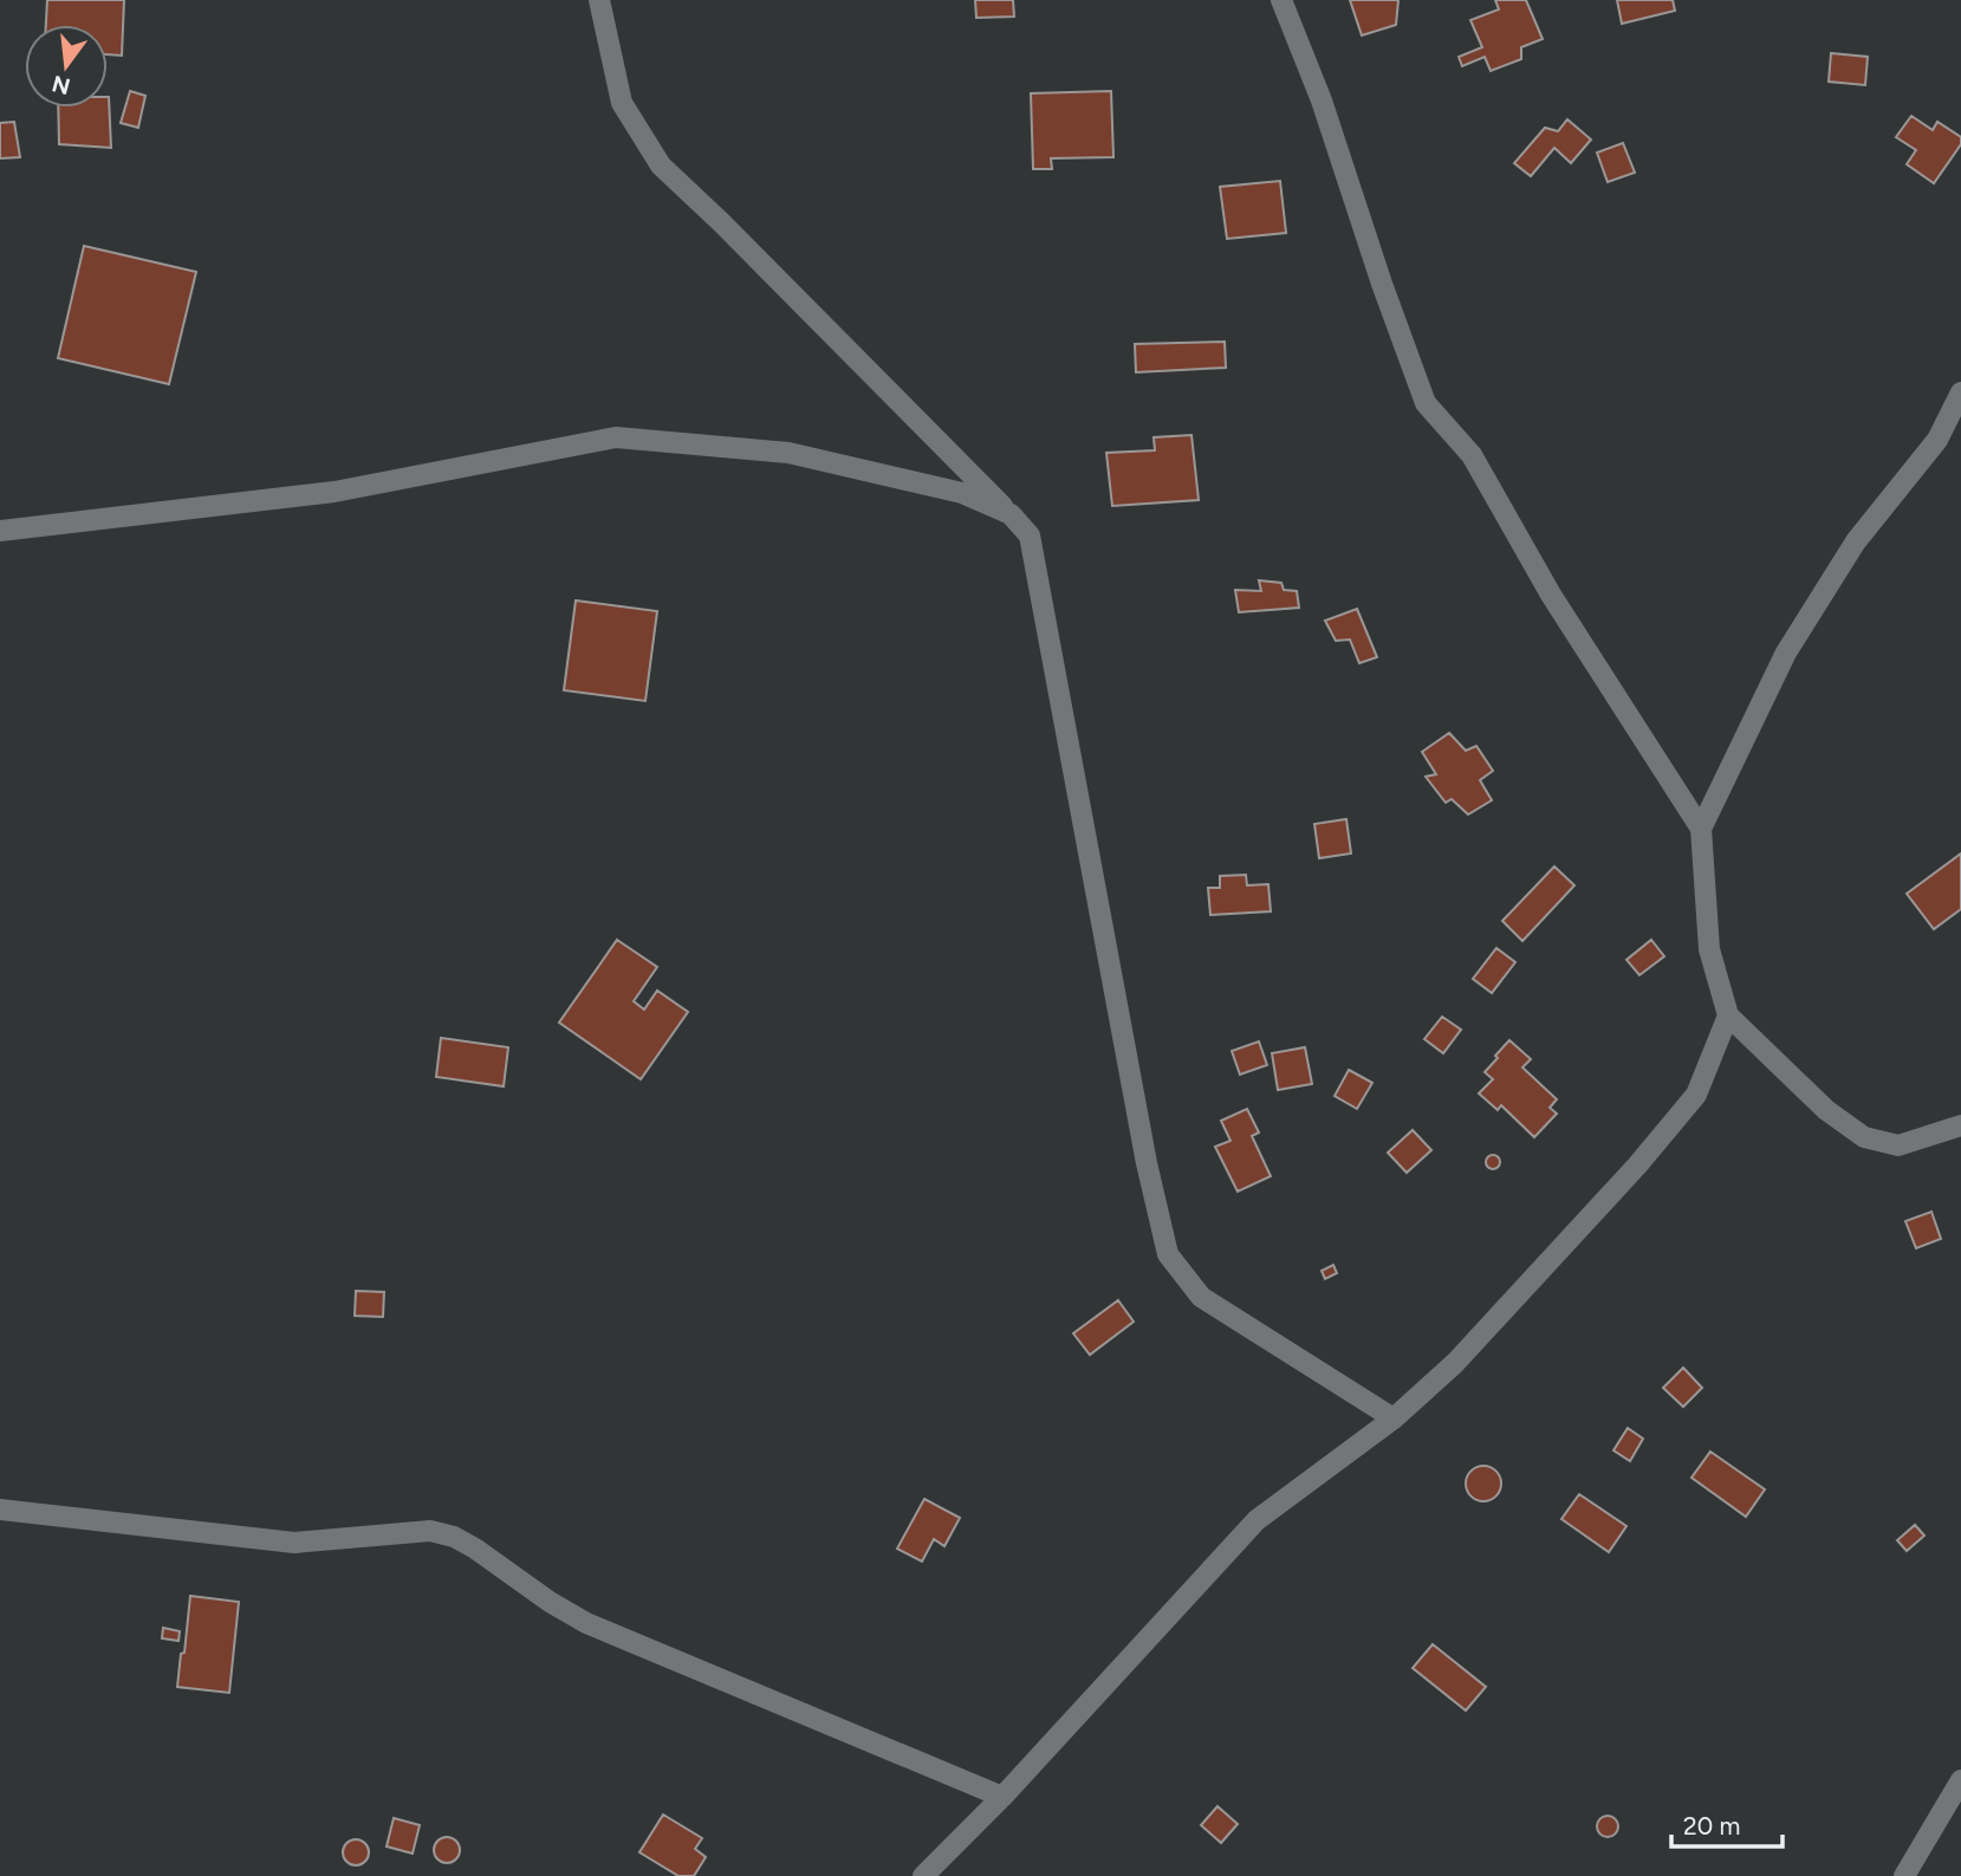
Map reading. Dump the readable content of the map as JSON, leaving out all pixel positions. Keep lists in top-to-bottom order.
{
  "scale_bar": "20 m",
  "north": "bottom"
}
